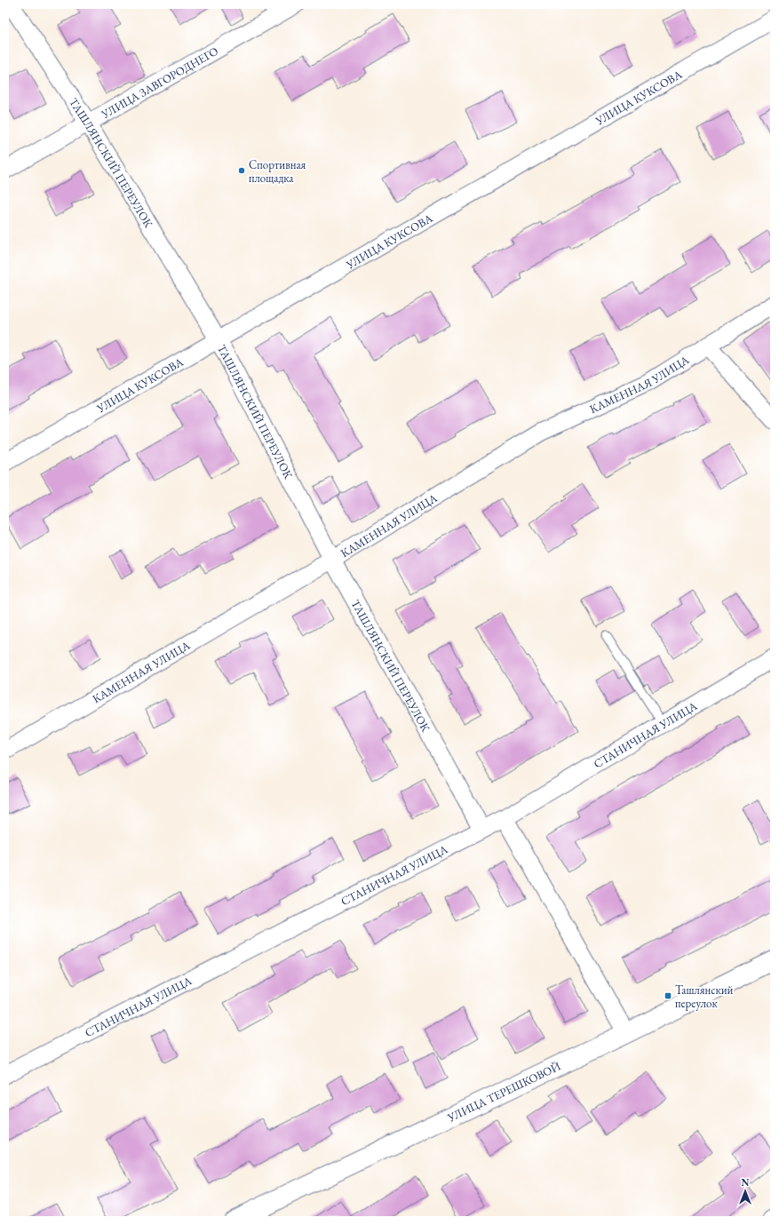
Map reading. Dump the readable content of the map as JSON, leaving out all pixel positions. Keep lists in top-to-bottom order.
{
  "streets": {
    "street": [
      "УЛИЦА ЗАВГОРОДНЕГО",
      "УЛИЦА КУКСОВА",
      "ТАШЛЯНСКИЙ ПЕРЕУЛОК",
      "КАМЕННАЯ УЛИЦА",
      "СТАНИЧНАЯ УЛИЦА",
      "УЛИЦА ТЕРЕШКОВОЙ"
    ]
  },
  "crossings": [
    ["УЛИЦА ЗАВГОРОДНЕГО", "ТАШЛЯНСКИЙ ПЕРЕУЛОК"],
    ["УЛИЦА КУКСОВА", "ТАШЛЯНСКИЙ ПЕРЕУЛОК"],
    ["ТАШЛЯНСКИЙ ПЕРЕУЛОК", "КАМЕННАЯ УЛИЦА"],
    ["ТАШЛЯНСКИЙ ПЕРЕУЛОК", "СТАНИЧНАЯ УЛИЦА"]
  ],
  "places": {
    "other": ["Спортивная площадка"],
    "transit": ["Ташлянский переулок"]
  },
  "north": "top"
}
